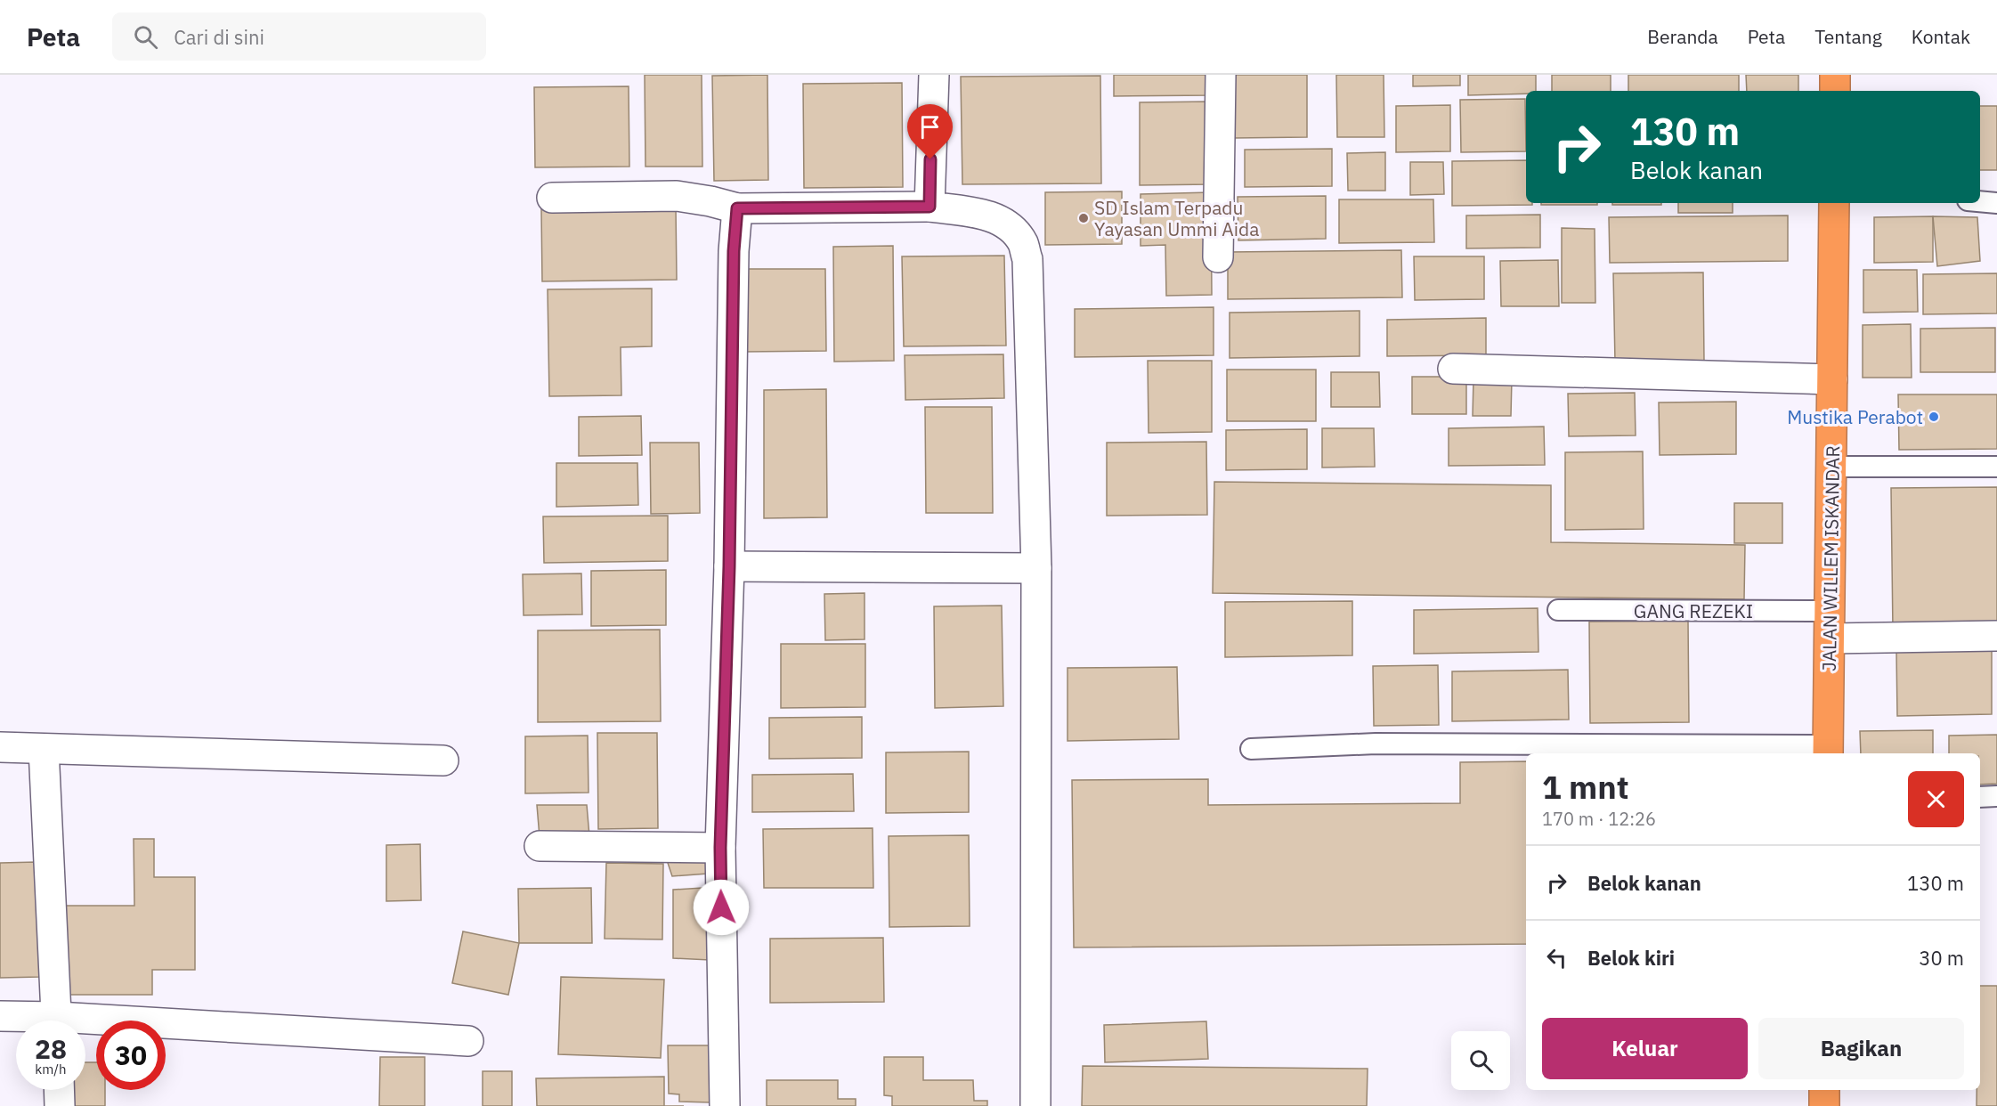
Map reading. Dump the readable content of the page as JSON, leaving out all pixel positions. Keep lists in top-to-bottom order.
{
  "streets": {
    "highway": ["JALAN WILLEM ISKANDAR"],
    "lane": ["GANG REZEKI"]
  },
  "crossings": [
    ["JALAN WILLEM ISKANDAR", "GANG REZEKI"]
  ],
  "places": ["SD Islam Terpadu Yayasan Ummi Aida", "Mustika Perabot"],
  "page": {
    "header": "Peta",
    "search": "Cari di sini",
    "nav": [
      "Beranda",
      "Peta",
      "Tentang",
      "Kontak"
    ],
    "turn": ["130 m", "Belok kanan"],
    "heading": ["1 mnt", "170 m · 12:26"],
    "list": [
      {
        "name": "Belok kanan",
        "value": "130 m"
      },
      {
        "name": "Belok kiri",
        "value": "30 m"
      }
    ],
    "buttons": ["Keluar", "Bagikan"],
    "speed": "28 km/h",
    "limit": "30"
  }
}
